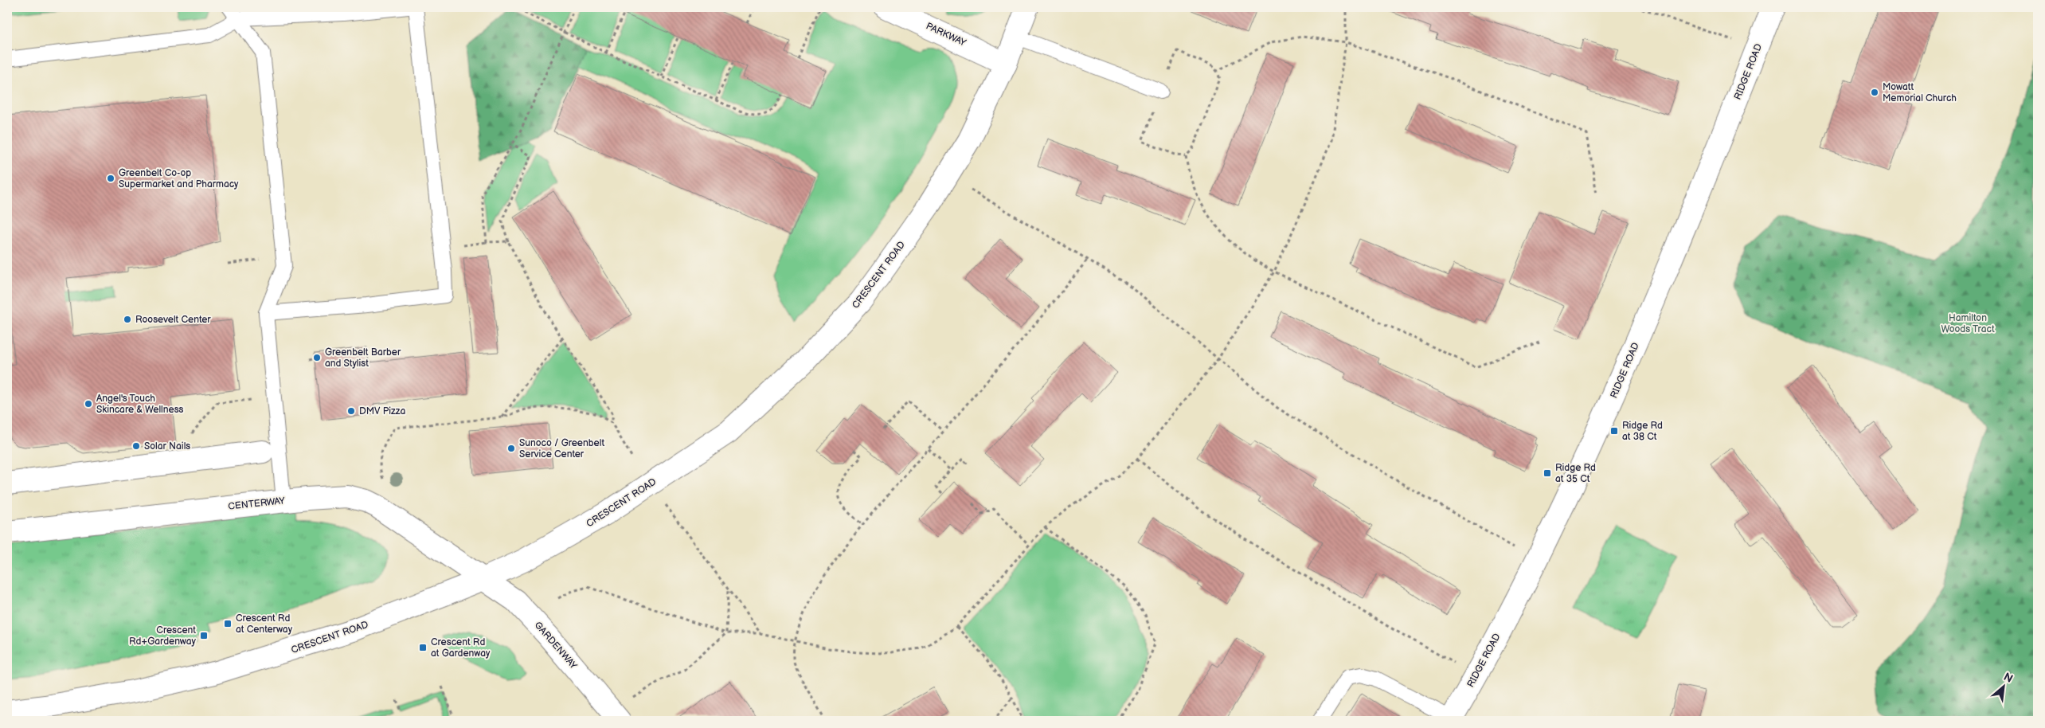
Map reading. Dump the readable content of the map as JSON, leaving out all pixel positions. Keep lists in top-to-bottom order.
{
  "streets": {
    "street": [
      "PARKWAY",
      "RIDGE ROAD",
      "CRESCENT ROAD",
      "CENTERWAY",
      "GARDENWAY"
    ]
  },
  "crossings": [
    ["PARKWAY", "CRESCENT ROAD"],
    ["CRESCENT ROAD", "CENTERWAY"],
    ["CRESCENT ROAD", "GARDENWAY"],
    ["CENTERWAY", "GARDENWAY"]
  ],
  "parks": ["Hamilton Woods Tract"],
  "places": {
    "other": [
      "Mowatt Memorial Church",
      "Greenbelt Co-op Supermarket and Pharmacy",
      "Roosevelt Center",
      "Greenbelt Barber and Stylist",
      "Angel's Touch Skincare & Wellness",
      "DMV Pizza",
      "Solar Nails",
      "Sunoco / Greenbelt Service Center"
    ],
    "transit": [
      "Ridge Rd at 38 Ct",
      "Ridge Rd at 35 Ct",
      "Crescent Rd at Centerway",
      "Crescent Rd+Gardenway",
      "Crescent Rd at Gardenway"
    ]
  },
  "north": "top right"
}
